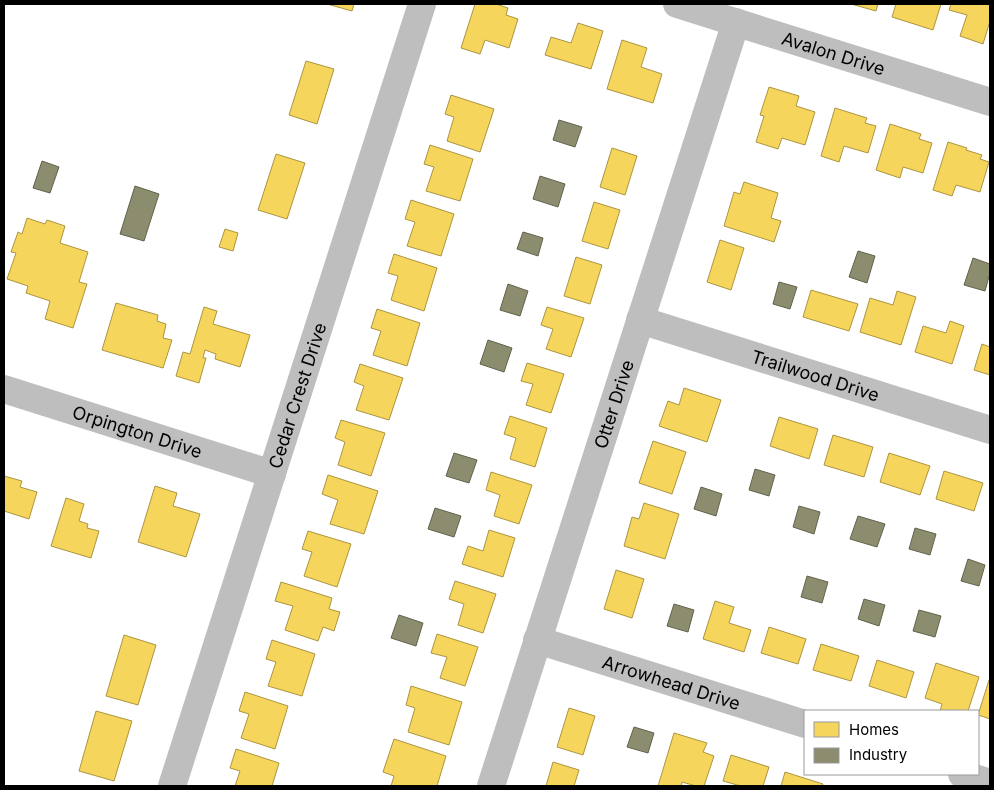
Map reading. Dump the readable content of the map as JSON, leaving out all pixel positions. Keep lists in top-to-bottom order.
{
  "streets": {
    "street": [
      "Avalon Drive",
      "Trailwood Drive",
      "Cedar Crest Drive",
      "Otter Drive",
      "Orpington Drive",
      "Arrowhead Drive"
    ]
  },
  "crossings": [
    ["Avalon Drive", "Otter Drive"],
    ["Trailwood Drive", "Otter Drive"],
    ["Cedar Crest Drive", "Orpington Drive"],
    ["Otter Drive", "Arrowhead Drive"]
  ],
  "legend": ["Homes", "Industry"]
}
